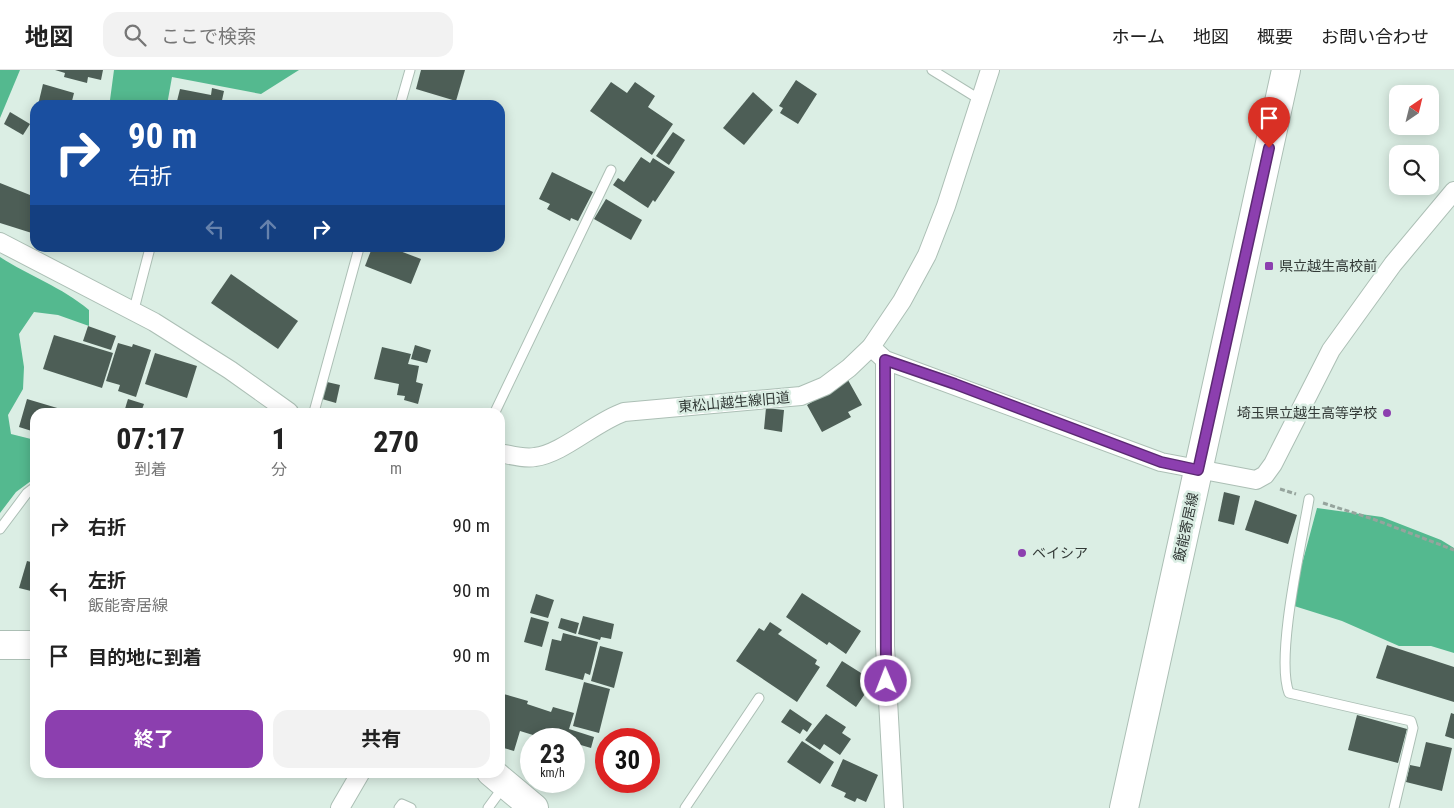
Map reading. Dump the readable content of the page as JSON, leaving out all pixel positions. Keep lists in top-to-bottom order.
{
  "streets": {
    "main road": ["飯能寄居線"],
    "street": ["東松山越生線旧道"]
  },
  "places": {
    "transit": ["県立越生高校前"],
    "other": ["埼玉県立越生高等学校", "ベイシア"]
  },
  "north": "top right",
  "page": {
    "header": "地図",
    "search": "ここで検索",
    "nav": [
      "ホーム",
      "地図",
      "概要",
      "お問い合わせ"
    ],
    "turn": ["90 m", "右折"],
    "eta": [
      "07:17",
      "到着",
      "1",
      "分",
      "270",
      "m"
    ],
    "list": [
      {
        "name": "右折",
        "value": "90 m"
      },
      {
        "name": "左折",
        "note": "飯能寄居線",
        "value": "90 m"
      },
      {
        "name": "目的地に到着",
        "value": "90 m"
      }
    ],
    "buttons": ["終了", "共有"],
    "speed": "23 km/h",
    "limit": "30"
  }
}
